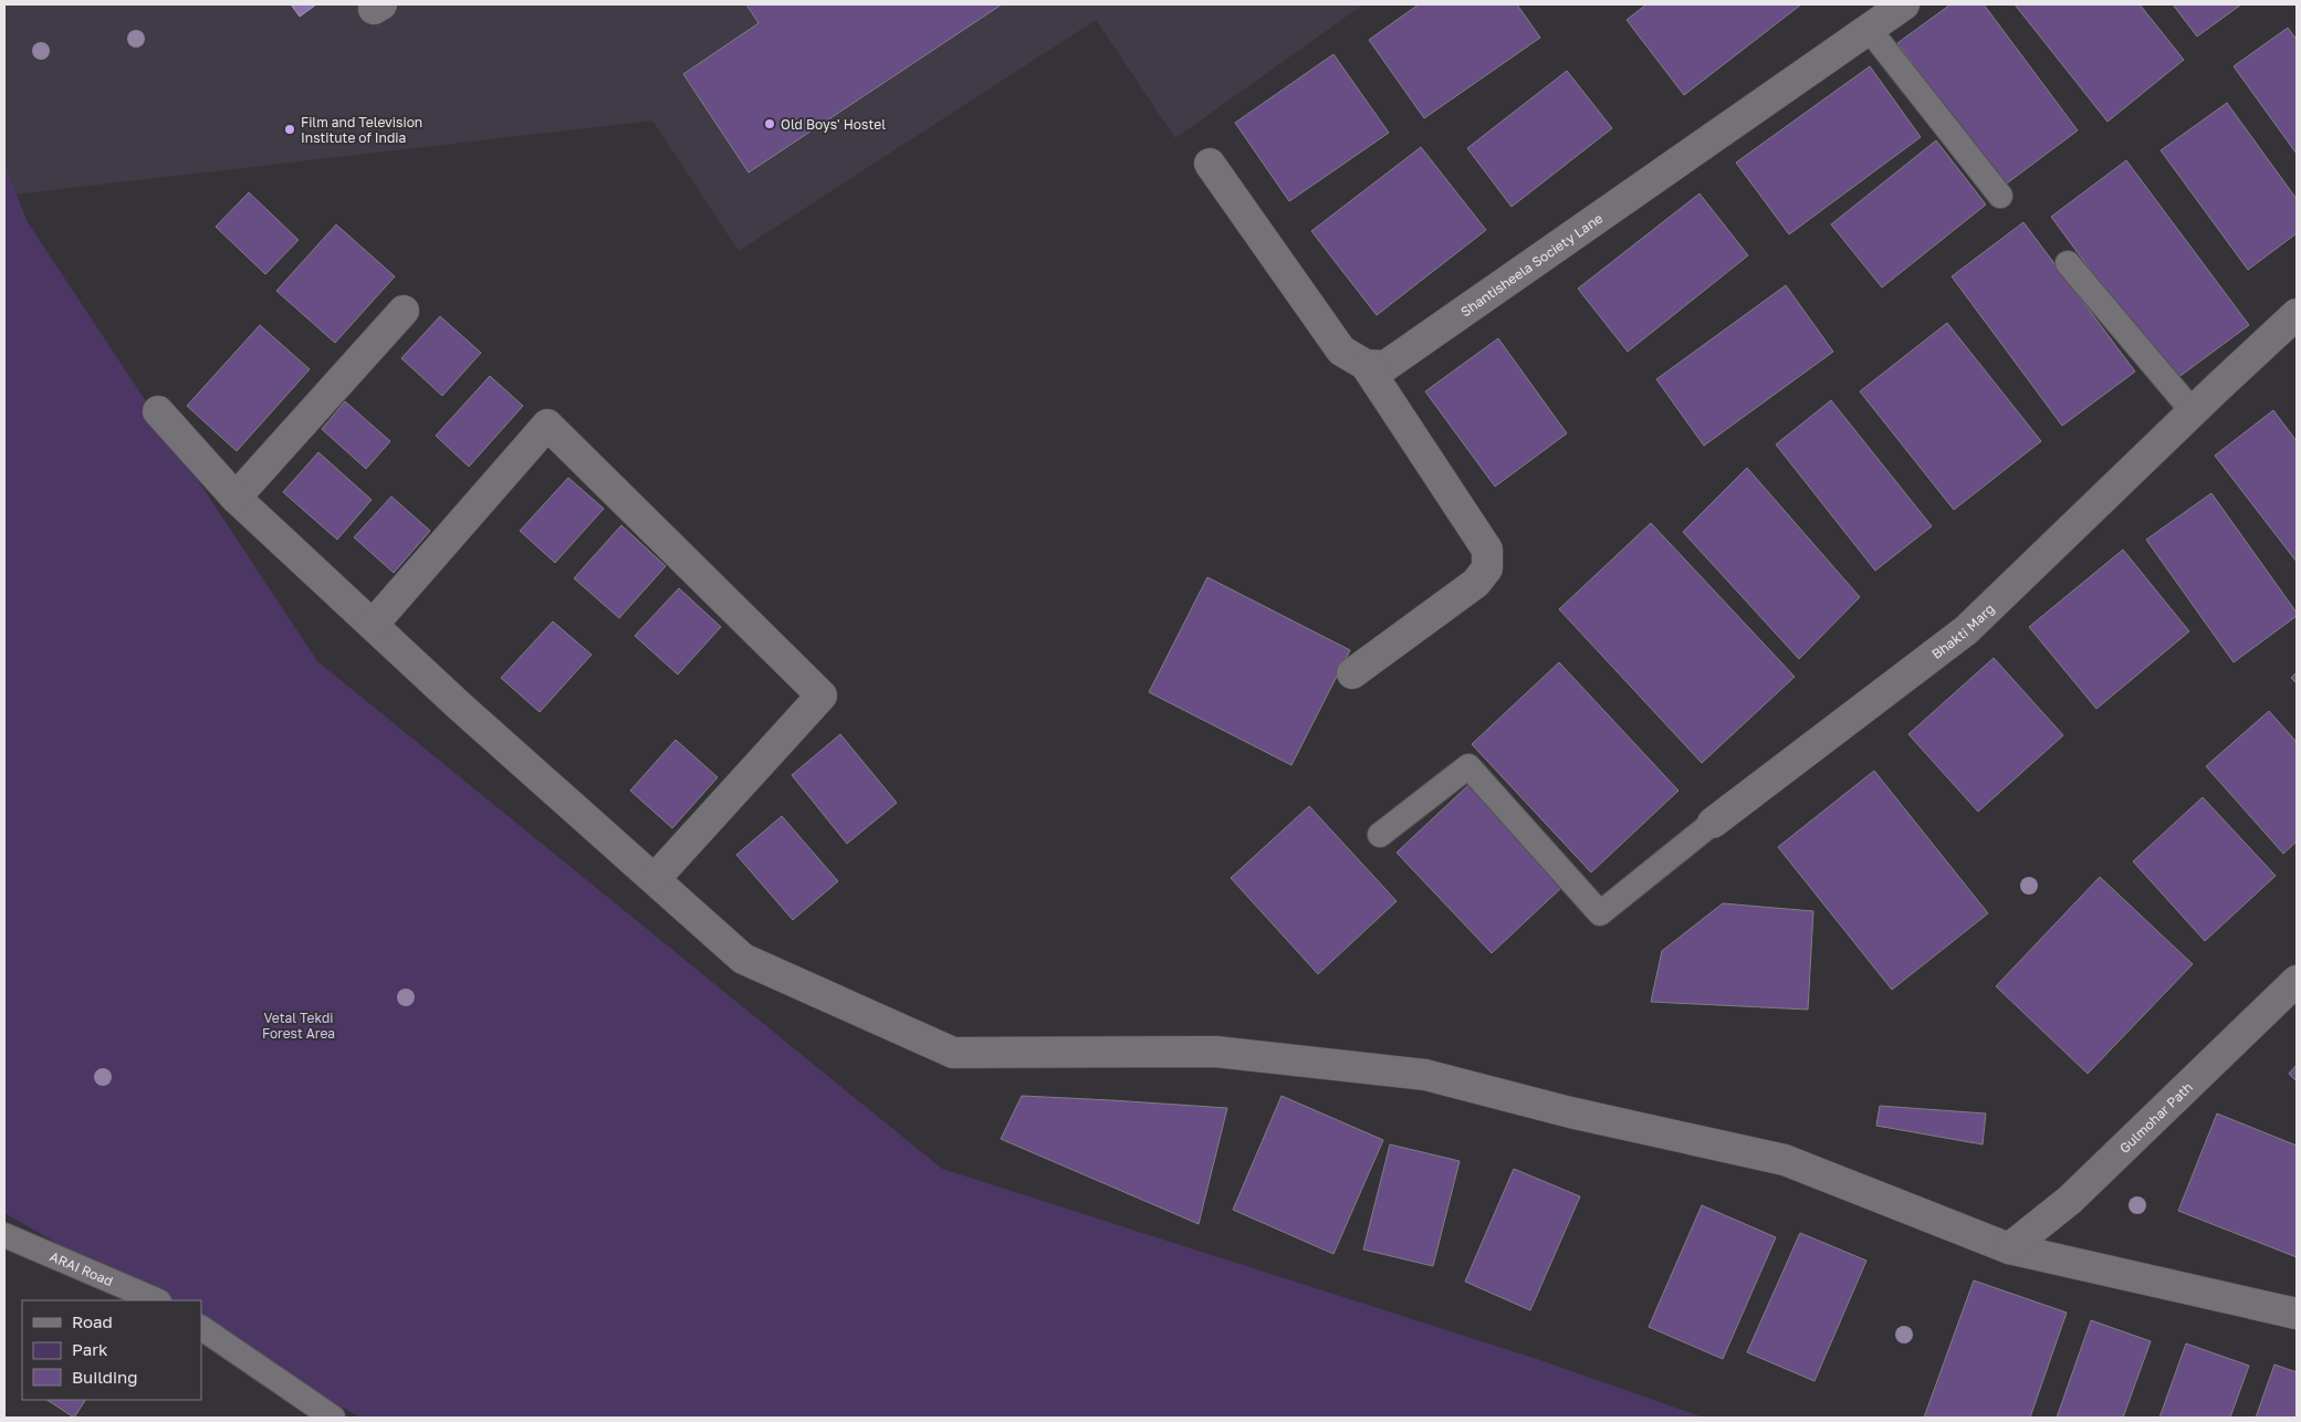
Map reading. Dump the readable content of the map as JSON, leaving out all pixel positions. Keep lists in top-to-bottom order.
{
  "streets": {
    "street": ["Shantisheela Society Lane", "Bhakti Marg", "Gulmohar Path"],
    "lane": ["ARAI Road"]
  },
  "parks": ["Vetal Tekdi Forest Area"],
  "places": ["Old Boys' Hostel", "Film and Television Institute of India"],
  "legend": ["Road", "Park", "Building"]
}
